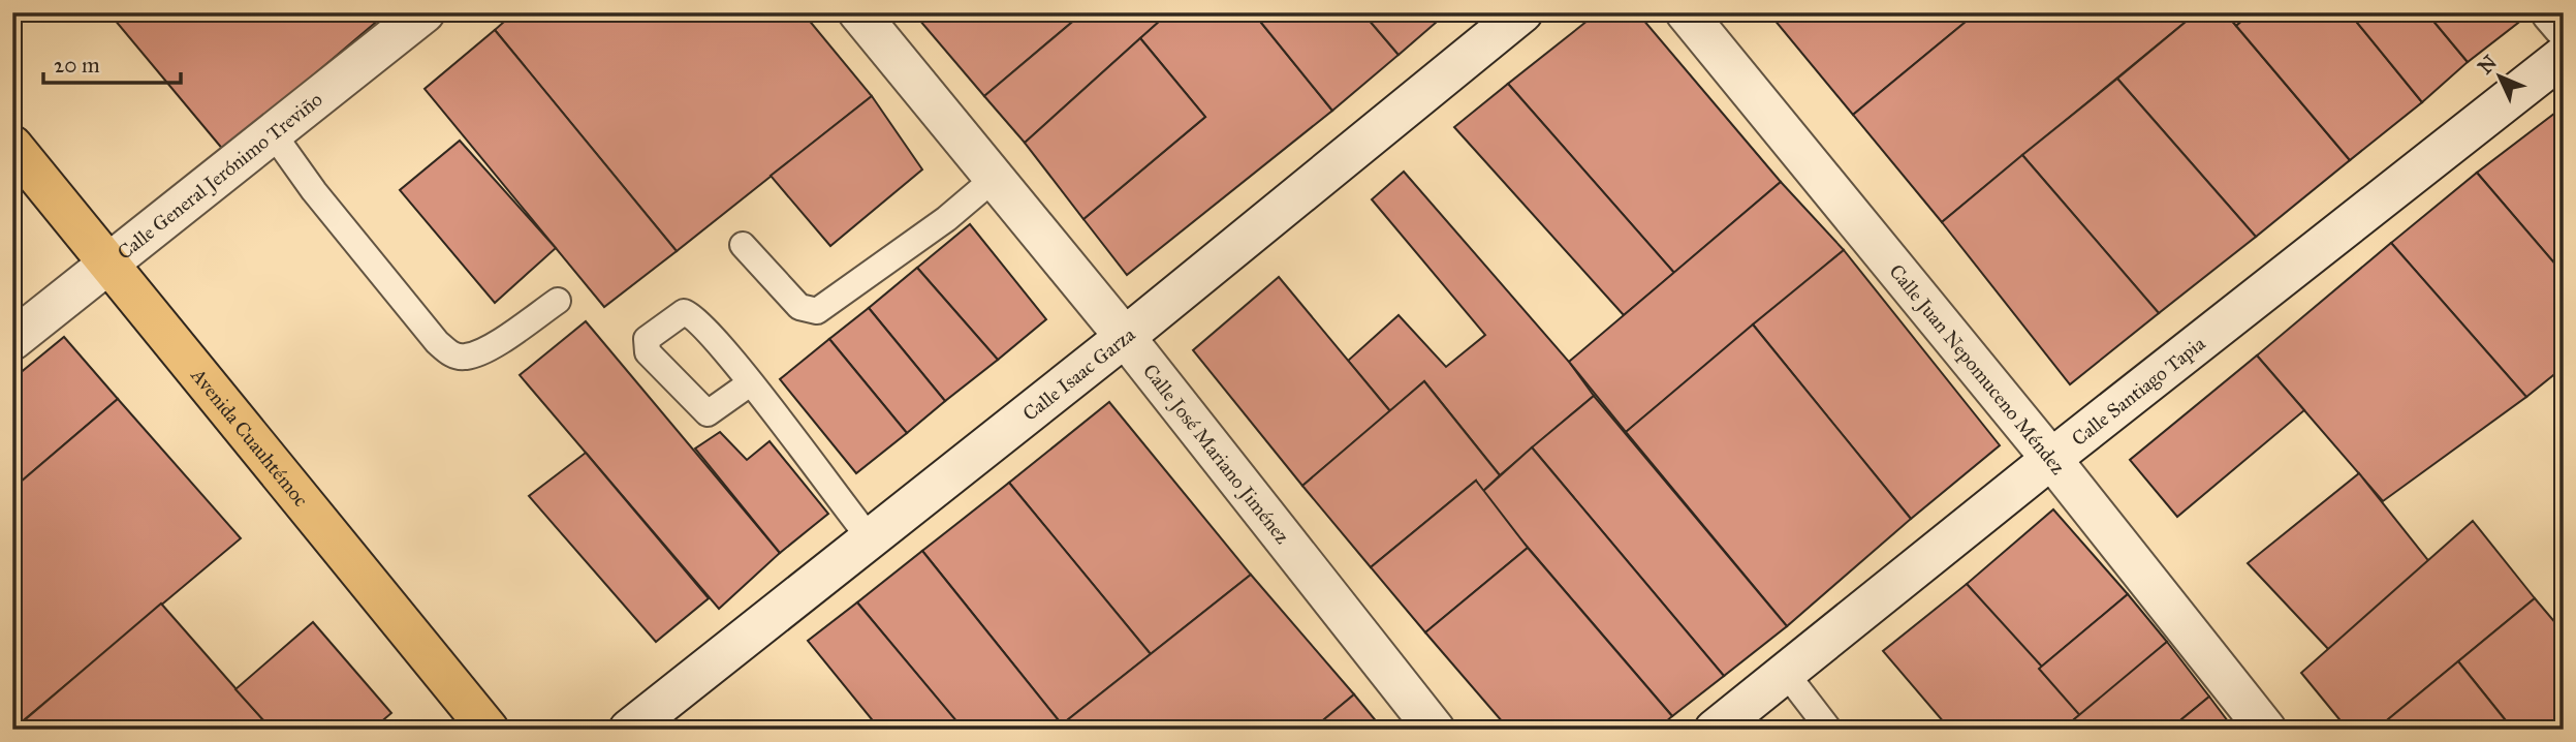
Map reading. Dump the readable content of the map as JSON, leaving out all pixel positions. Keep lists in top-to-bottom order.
{
  "streets": {
    "highway": ["Avenida Cuauhtémoc"],
    "street": [
      "Calle General Jerónimo Treviño",
      "Calle Juan Nepomuceno Méndez",
      "Calle Isaac Garza",
      "Calle Santiago Tapia",
      "Calle José Mariano Jiménez"
    ]
  },
  "crossings": [
    ["Calle General Jerónimo Treviño", "Avenida Cuauhtémoc"],
    ["Calle Juan Nepomuceno Méndez", "Calle Santiago Tapia"],
    ["Calle Isaac Garza", "Calle José Mariano Jiménez"]
  ],
  "scale_bar": "20 m",
  "north": "top left"
}
